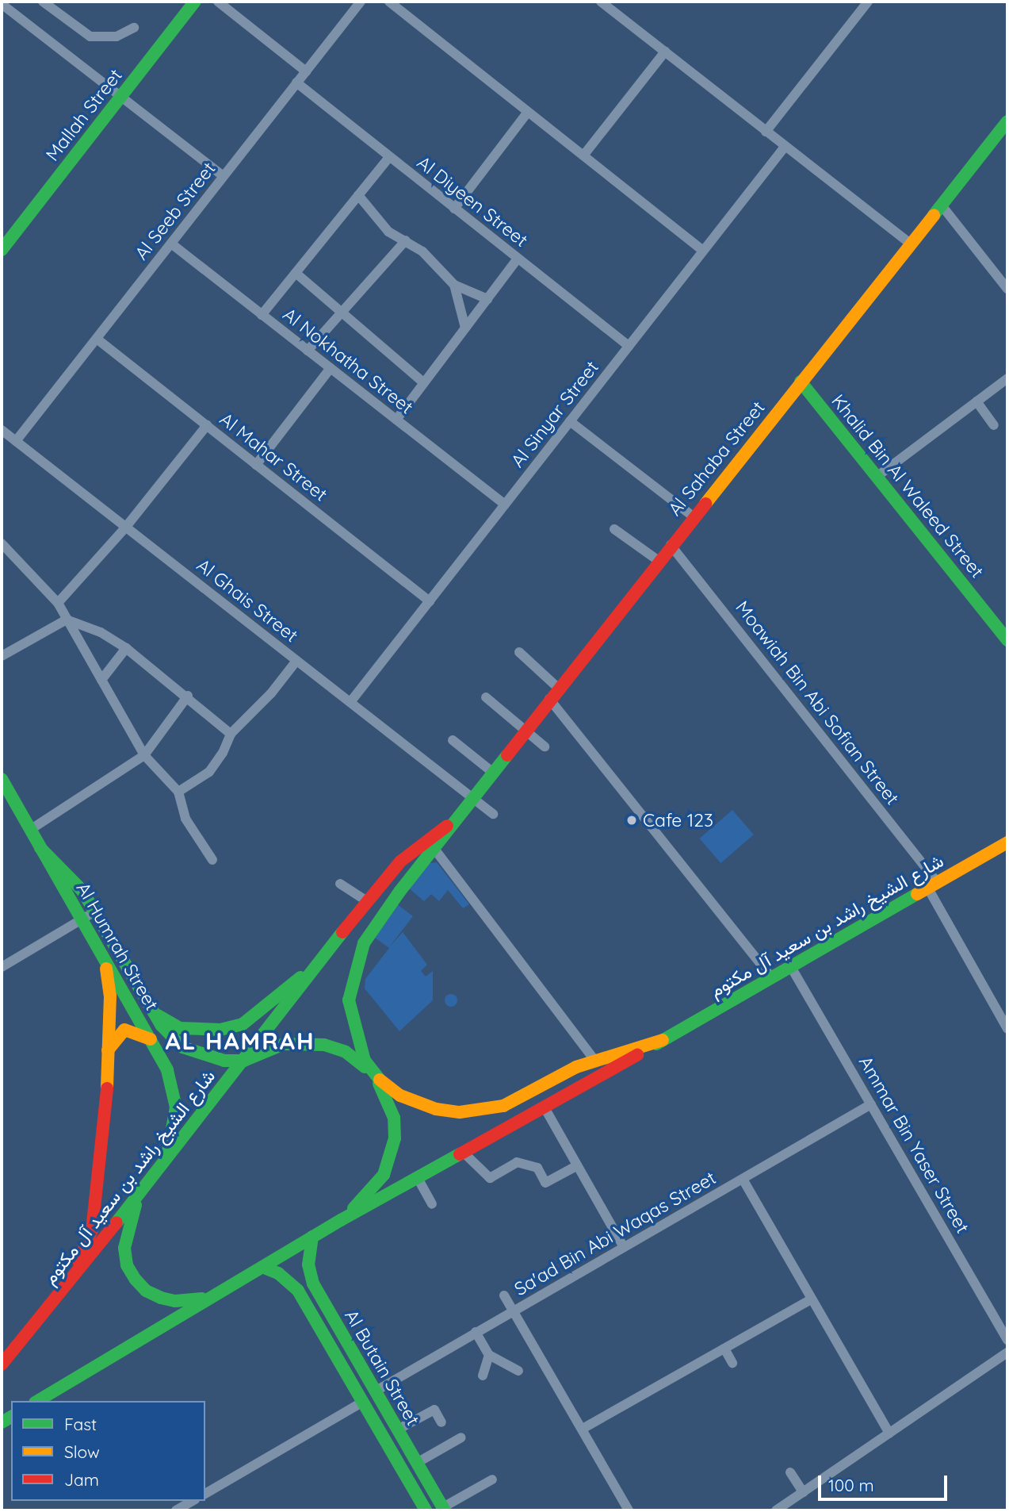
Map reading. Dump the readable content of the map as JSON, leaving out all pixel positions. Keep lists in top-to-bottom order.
{
  "streets": {
    "street": [
      "Mallah Street",
      "Al Diyeen Street",
      "Al Seeb Street",
      "Al Nokhatha Street",
      "Al Sinyar Street",
      "Al Mahar Street",
      "Al Sahaba Street",
      "Khalid Bin Al Waleed Street",
      "Al Ghais Street",
      "Moawiah Bin Abi Sofian Street",
      "شارع الشيخ راشد بن سعيد آل مكتوم",
      "Al Humrah Street",
      "Ammar Bin Yaser Street",
      "Sa'ad Bin Abi Waqas Street",
      "Al Butain Street"
    ]
  },
  "crossings": [
    ["Al Diyeen Street", "Al Seeb Street"],
    ["Al Diyeen Street", "Al Sinyar Street"],
    ["Al Seeb Street", "Al Nokhatha Street"],
    ["Al Seeb Street", "Al Mahar Street"],
    ["Al Seeb Street", "Al Ghais Street"],
    ["Al Nokhatha Street", "Al Sinyar Street"],
    ["Al Sinyar Street", "Al Mahar Street"],
    ["Al Sinyar Street", "Al Ghais Street"],
    ["Al Sahaba Street", "Khalid Bin Al Waleed Street"],
    ["Al Sahaba Street", "Al Ghais Street"],
    ["Al Sahaba Street", "Moawiah Bin Abi Sofian Street"],
    ["Al Sahaba Street", "شارع الشيخ راشد بن سعيد آل مكتوم"],
    ["Moawiah Bin Abi Sofian Street", "شارع الشيخ راشد بن سعيد آل مكتوم"],
    ["شارع الشيخ راشد بن سعيد آل مكتوم", "Al Humrah Street"],
    ["شارع الشيخ راشد بن سعيد آل مكتوم", "Ammar Bin Yaser Street"],
    ["شارع الشيخ راشد بن سعيد آل مكتوم", "Al Butain Street"],
    ["Ammar Bin Yaser Street", "Sa'ad Bin Abi Waqas Street"],
    ["Sa'ad Bin Abi Waqas Street", "Al Butain Street"]
  ],
  "districts": ["AL HAMRAH"],
  "places": ["Cafe 123"],
  "legend": ["Fast", "Slow", "Jam"],
  "scale_bar": "100 m"
}
